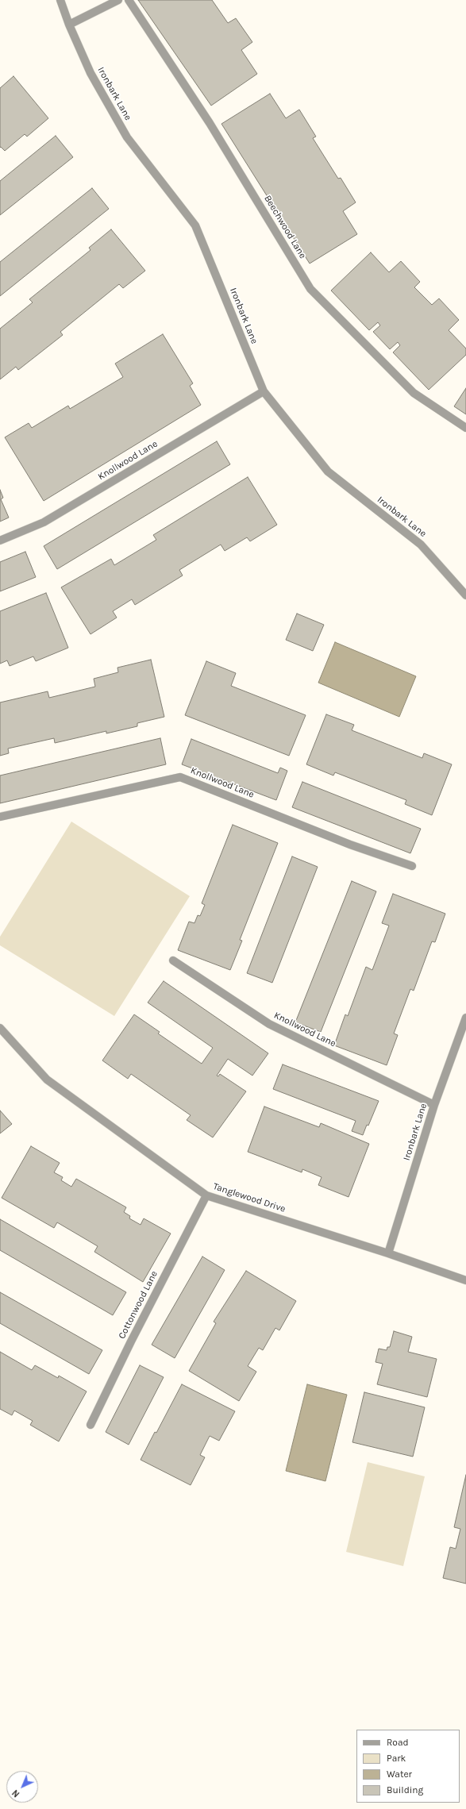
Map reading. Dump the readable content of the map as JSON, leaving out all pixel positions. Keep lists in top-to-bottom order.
{
  "streets": {
    "street": [
      "Ironbark Lane",
      "Beechwood Lane",
      "Knollwood Lane",
      "Tanglewood Drive",
      "Cottonwood Lane"
    ]
  },
  "crossings": [
    ["Ironbark Lane", "Knollwood Lane"],
    ["Ironbark Lane", "Tanglewood Drive"],
    ["Tanglewood Drive", "Cottonwood Lane"]
  ],
  "legend": [
    "Road",
    "Park",
    "Water",
    "Building"
  ],
  "north": "bottom left"
}
